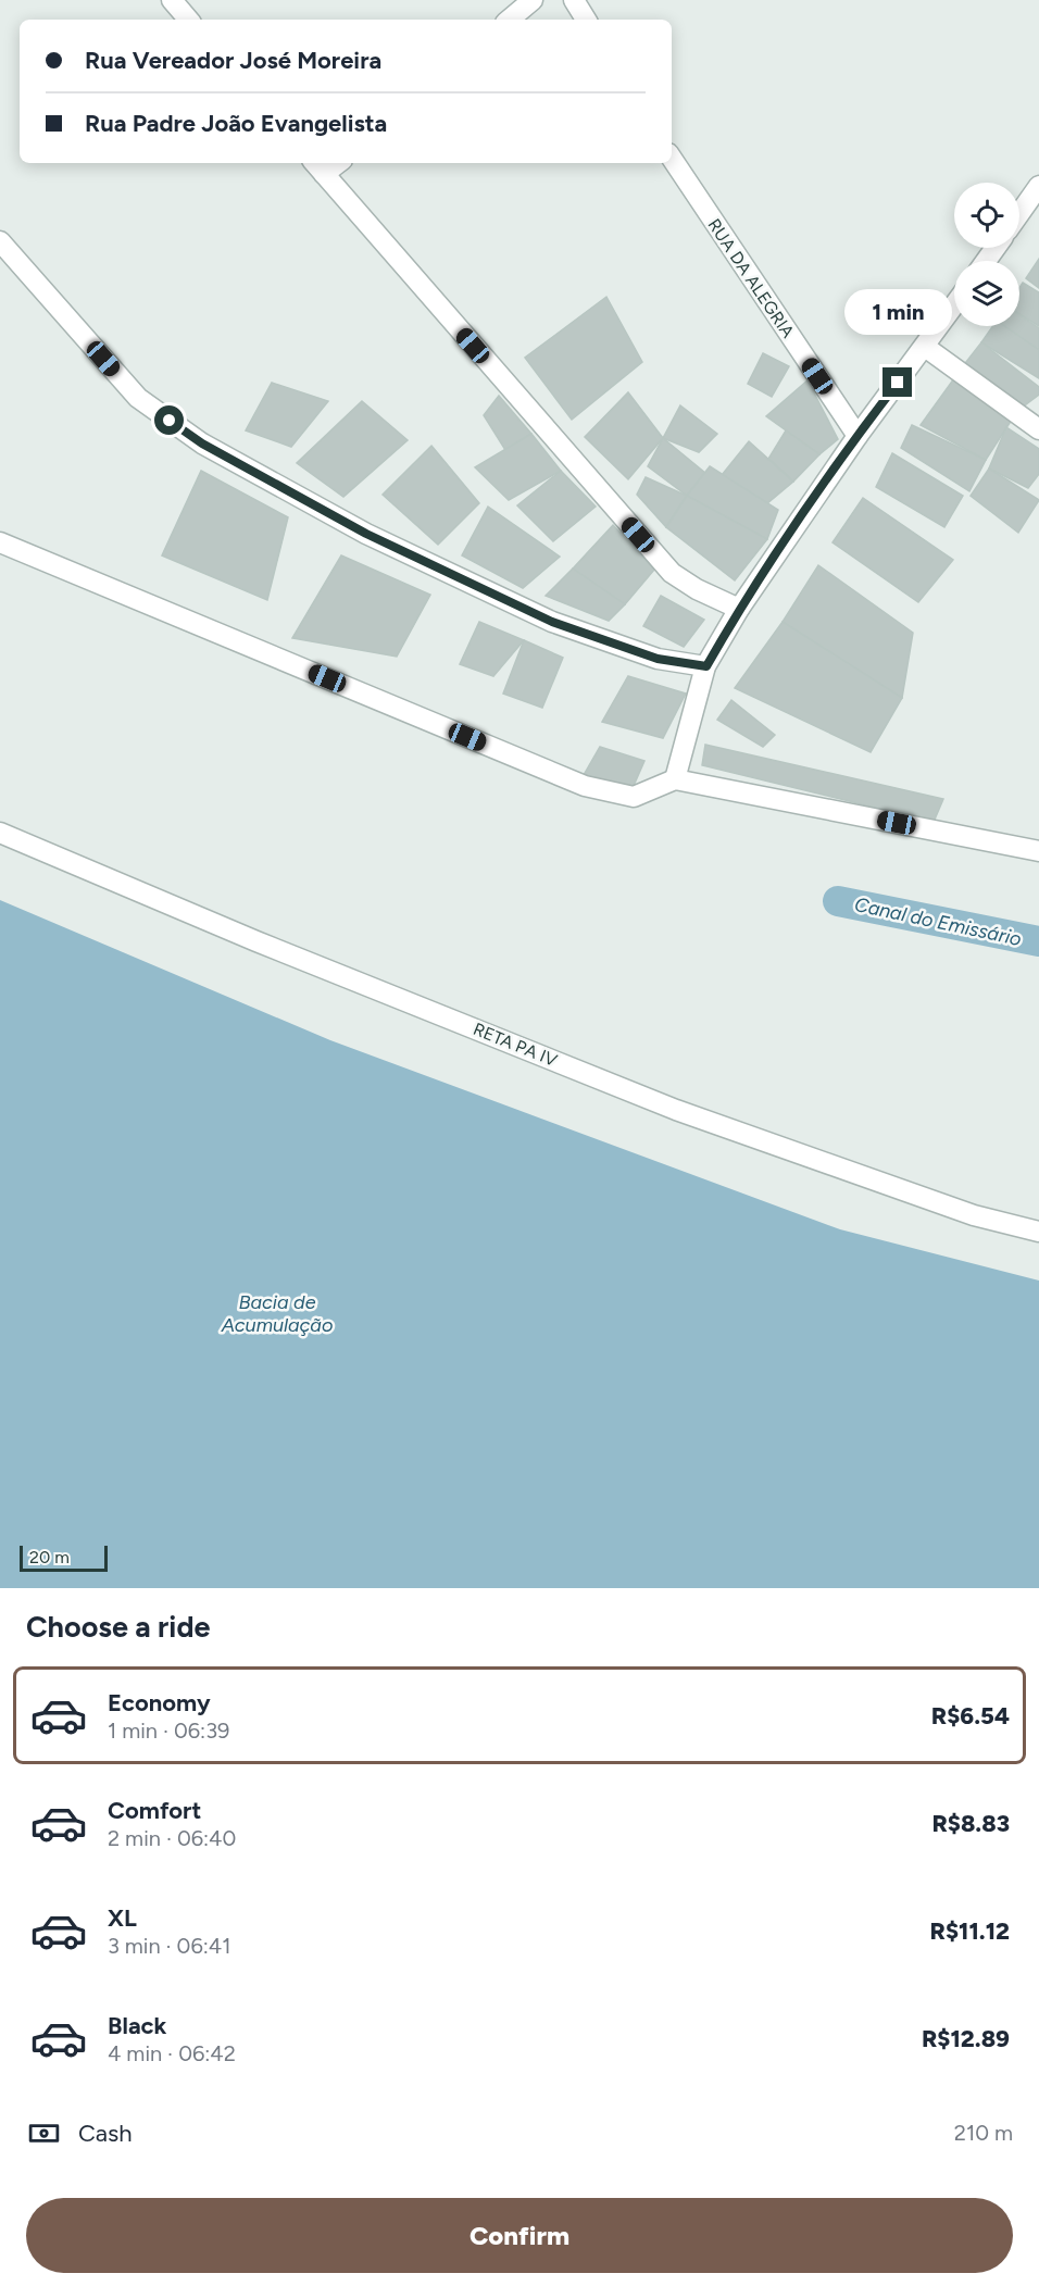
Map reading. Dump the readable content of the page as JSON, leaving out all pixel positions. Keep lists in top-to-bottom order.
{
  "streets": {
    "street": ["RUA DA ALEGRIA", "RETA PA IV"]
  },
  "water": ["Canal do Emissário", "Bacia de Acumulação"],
  "scale_bar": "20 m",
  "page": {
    "banner": ["Rua Vereador José Moreira", "Rua Padre João Evangelista"],
    "bubble": "1 min",
    "scale": "20 m",
    "heading": "Choose a ride",
    "list": [
      {
        "name": "Economy",
        "note": "1 min · 06:39",
        "value": "R$6.54"
      },
      {
        "name": "Comfort",
        "note": "2 min · 06:40",
        "value": "R$8.83"
      },
      {
        "name": "XL",
        "note": "3 min · 06:41",
        "value": "R$11.12"
      },
      {
        "name": "Black",
        "note": "4 min · 06:42",
        "value": "R$12.89"
      }
    ],
    "pay": ["Cash", "210 m"],
    "buttons": "Confirm"
  }
}
